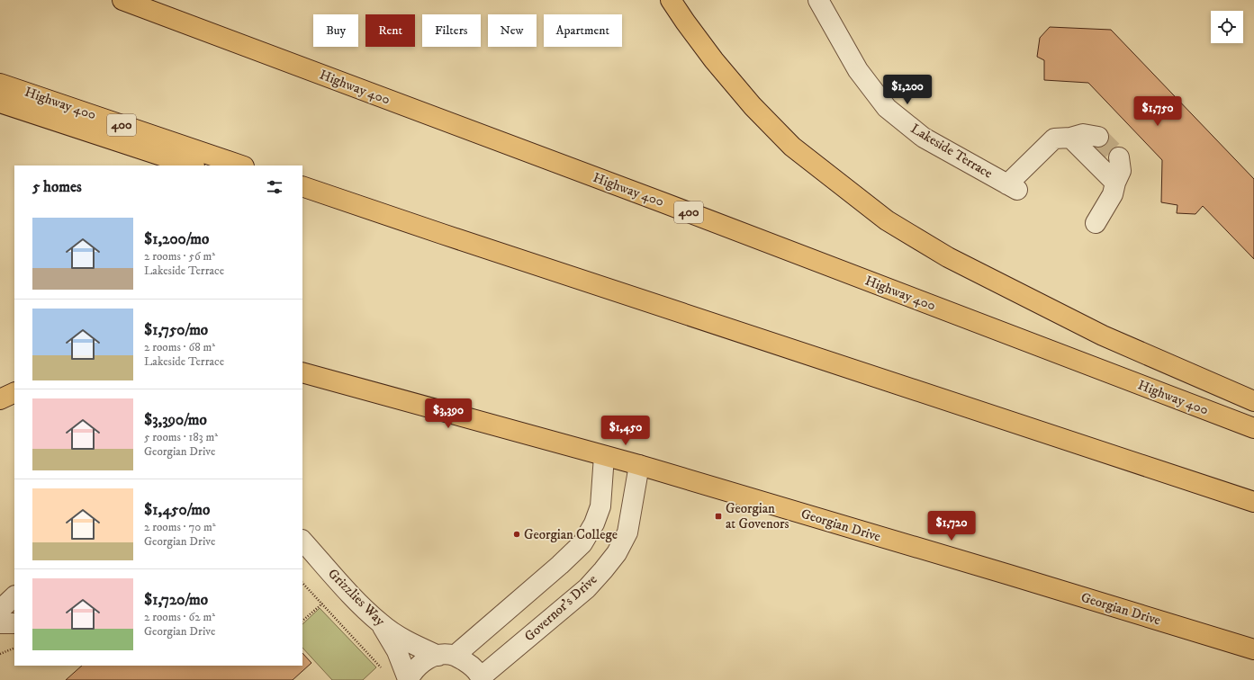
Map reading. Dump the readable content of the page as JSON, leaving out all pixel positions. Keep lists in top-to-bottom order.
{
  "streets": {
    "main road": ["Highway 400", "400", "Georgian Drive"],
    "street": ["Lakeside Terrace", "Grizzlies Way", "Governor's Drive"]
  },
  "crossings": [
    ["Georgian Drive", "Governor's Drive"],
    ["Grizzlies Way", "Governor's Drive"]
  ],
  "places": {
    "transit": ["Georgian at Govenors"],
    "other": ["Georgian College"]
  },
  "page": {
    "chip": [
      "Buy",
      "Rent",
      "Filters",
      "New",
      "Apartment"
    ],
    "price": [
      "$1,200",
      "$1,750",
      "$3,390",
      "$1,450",
      "$1,720"
    ],
    "heading": "5 homes",
    "list": [
      {
        "name": "$1,200/mo",
        "note": "2 rooms · 56 m² · Lakeside Terrace"
      },
      {
        "name": "$1,750/mo",
        "note": "2 rooms · 68 m² · Lakeside Terrace"
      },
      {
        "name": "$3,390/mo",
        "note": "5 rooms · 183 m² · Georgian Drive"
      },
      {
        "name": "$1,450/mo",
        "note": "2 rooms · 70 m² · Georgian Drive"
      },
      {
        "name": "$1,720/mo",
        "note": "2 rooms · 62 m² · Georgian Drive"
      }
    ]
  }
}
